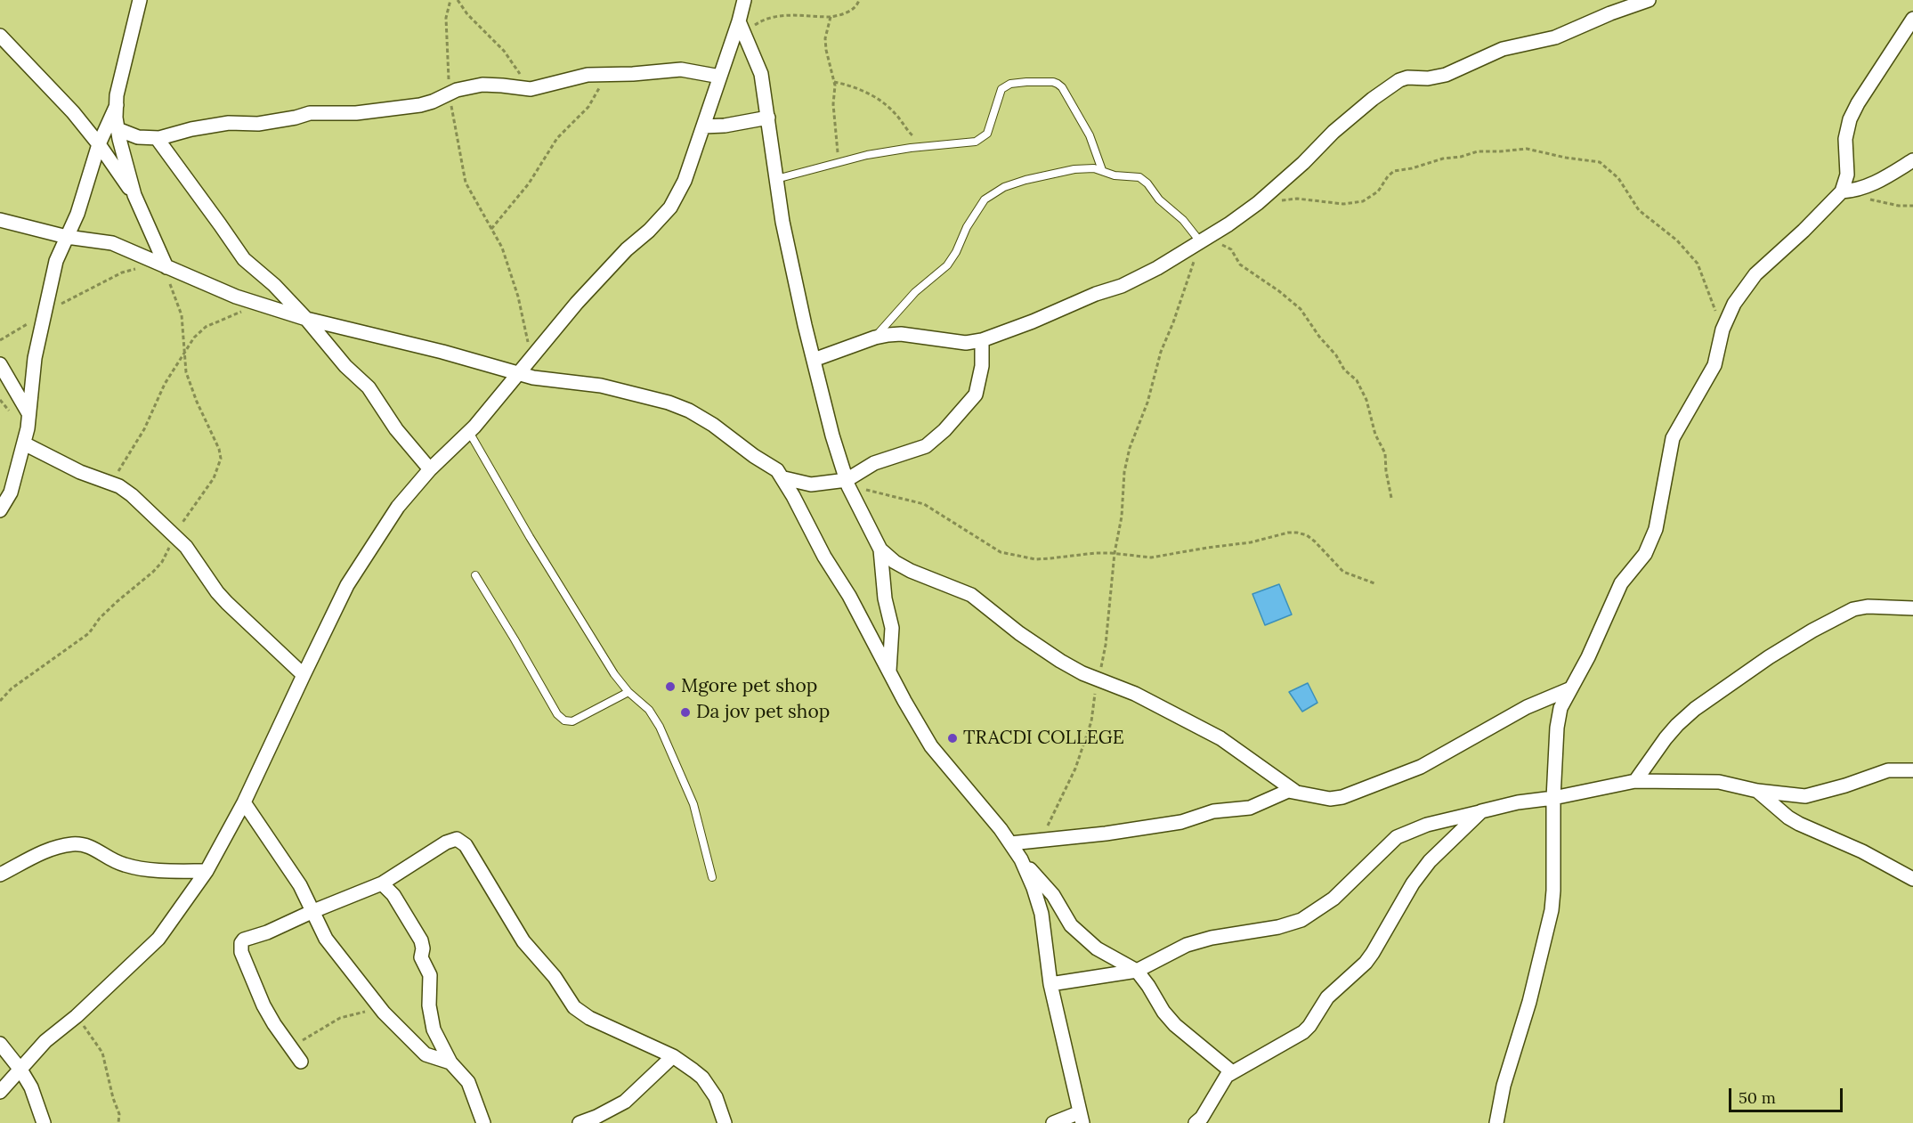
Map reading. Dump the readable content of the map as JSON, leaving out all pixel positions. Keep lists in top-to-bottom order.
{
  "places": ["Mgore pet shop", "Da jov pet shop", "TRACDI COLLEGE"],
  "scale_bar": "50 m"
}
